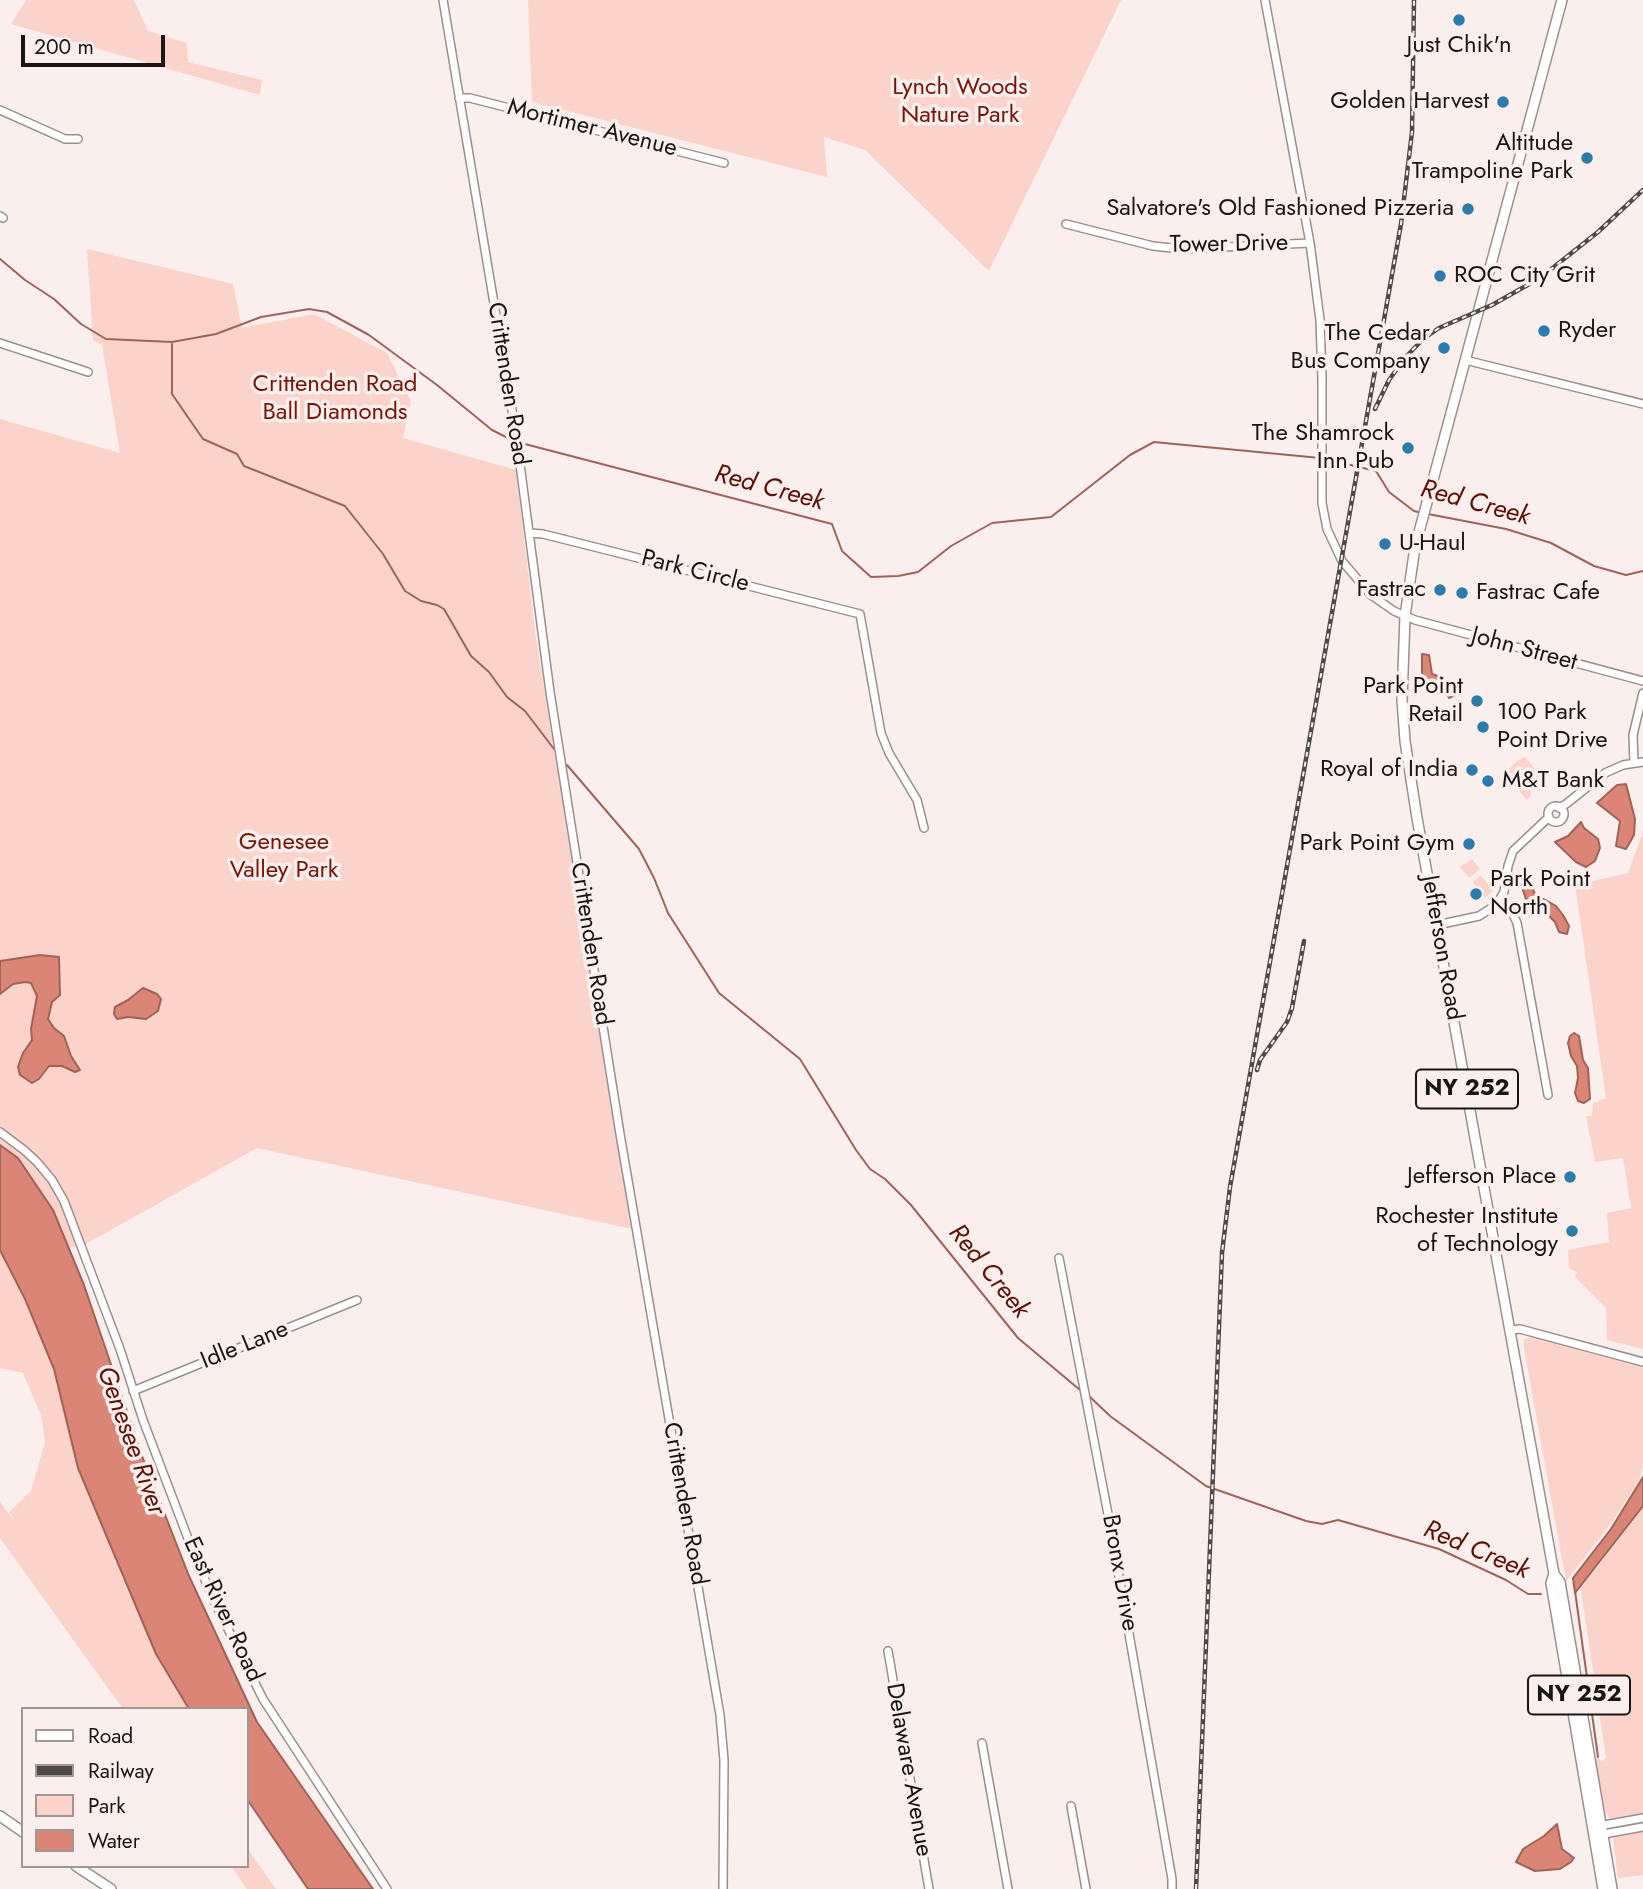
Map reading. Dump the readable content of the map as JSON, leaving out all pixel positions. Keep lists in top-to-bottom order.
{
  "streets": {
    "main road": ["Jefferson Road", "NY 252"],
    "street": [
      "Mortimer Avenue",
      "Tower Drive",
      "Crittenden Road",
      "Park Circle",
      "John Street",
      "Idle Lane",
      "Bronx Drive",
      "East River Road",
      "Delaware Avenue"
    ]
  },
  "crossings": [
    ["Mortimer Avenue", "Crittenden Road"],
    ["Tower Drive", "John Street"],
    ["Crittenden Road", "Park Circle"],
    ["John Street", "Jefferson Road"],
    ["Idle Lane", "East River Road"]
  ],
  "water": ["Red Creek", "Genesee River"],
  "parks": ["Lynch Woods Nature Park", "Crittenden Road Ball Diamonds", "Genesee Valley Park"],
  "places": [
    "Just Chik'n",
    "Golden Harvest",
    "Altitude Trampoline Park",
    "Salvatore's Old Fashioned Pizzeria",
    "ROC City Grit",
    "Ryder",
    "The Cedar Bus Company",
    "The Shamrock Inn Pub",
    "U-Haul",
    "Fastrac",
    "Fastrac Cafe",
    "Park Point Retail",
    "100 Park Point Drive",
    "Royal of India",
    "M&T Bank",
    "Park Point Gym",
    "Park Point North",
    "Jefferson Place",
    "Rochester Institute of Technology"
  ],
  "legend": [
    "Road",
    "Railway",
    "Park",
    "Water"
  ],
  "scale_bar": "200 m"
}
